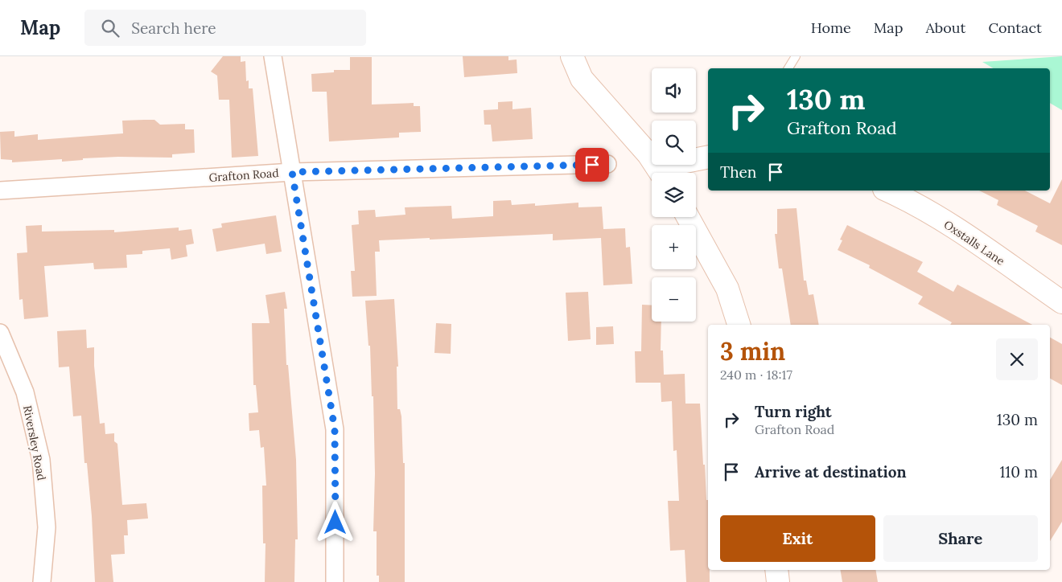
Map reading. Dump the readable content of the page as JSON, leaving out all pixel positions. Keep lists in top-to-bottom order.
{
  "streets": {
    "main road": ["Oxstalls Lane"],
    "street": ["Grafton Road", "Riversley Road"]
  },
  "page": {
    "header": "Map",
    "search": "Search here",
    "nav": [
      "Home",
      "Map",
      "About",
      "Contact"
    ],
    "map_buttons": ["+", "−"],
    "turn": ["130 m", "Grafton Road"],
    "then": "Then",
    "heading": ["3 min", "240 m · 18:17"],
    "list": [
      {
        "name": "Turn right",
        "note": "Grafton Road",
        "value": "130 m"
      },
      {
        "name": "Arrive at destination",
        "value": "110 m"
      }
    ],
    "buttons": ["Exit", "Share"]
  }
}
